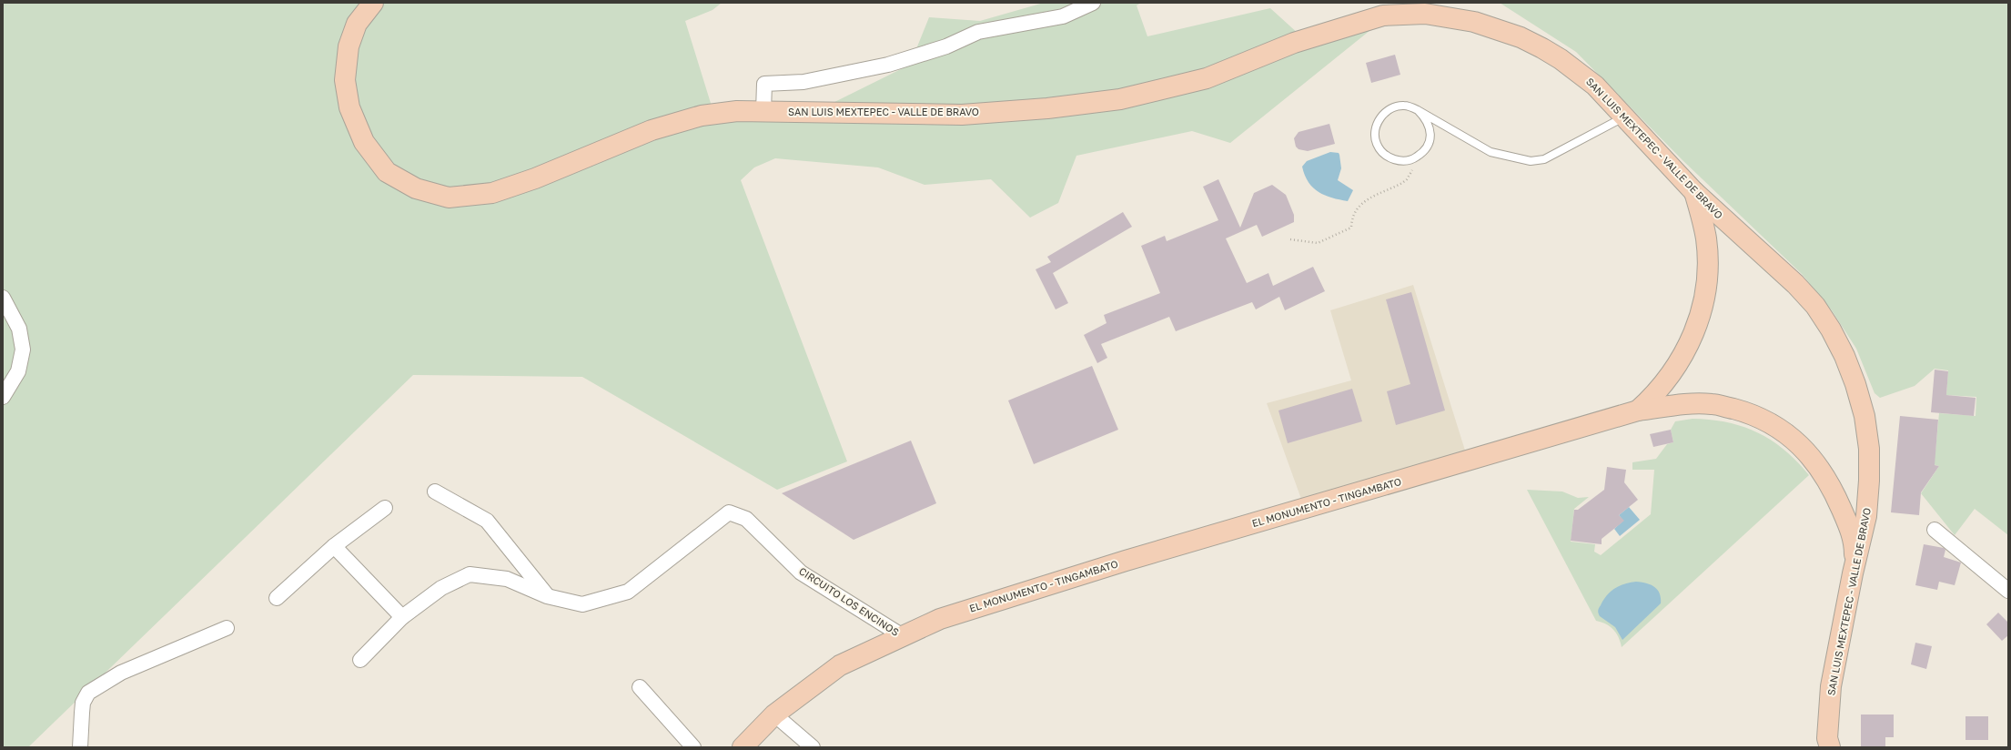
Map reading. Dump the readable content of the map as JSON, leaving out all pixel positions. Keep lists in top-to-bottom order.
{
  "streets": {
    "main road": ["SAN LUIS MEXTEPEC - VALLE DE BRAVO", "EL MONUMENTO - TINGAMBATO"],
    "street": ["CIRCUITO LOS ENCINOS"]
  },
  "crossings": [
    ["SAN LUIS MEXTEPEC - VALLE DE BRAVO", "EL MONUMENTO - TINGAMBATO"],
    ["EL MONUMENTO - TINGAMBATO", "CIRCUITO LOS ENCINOS"]
  ]
}
